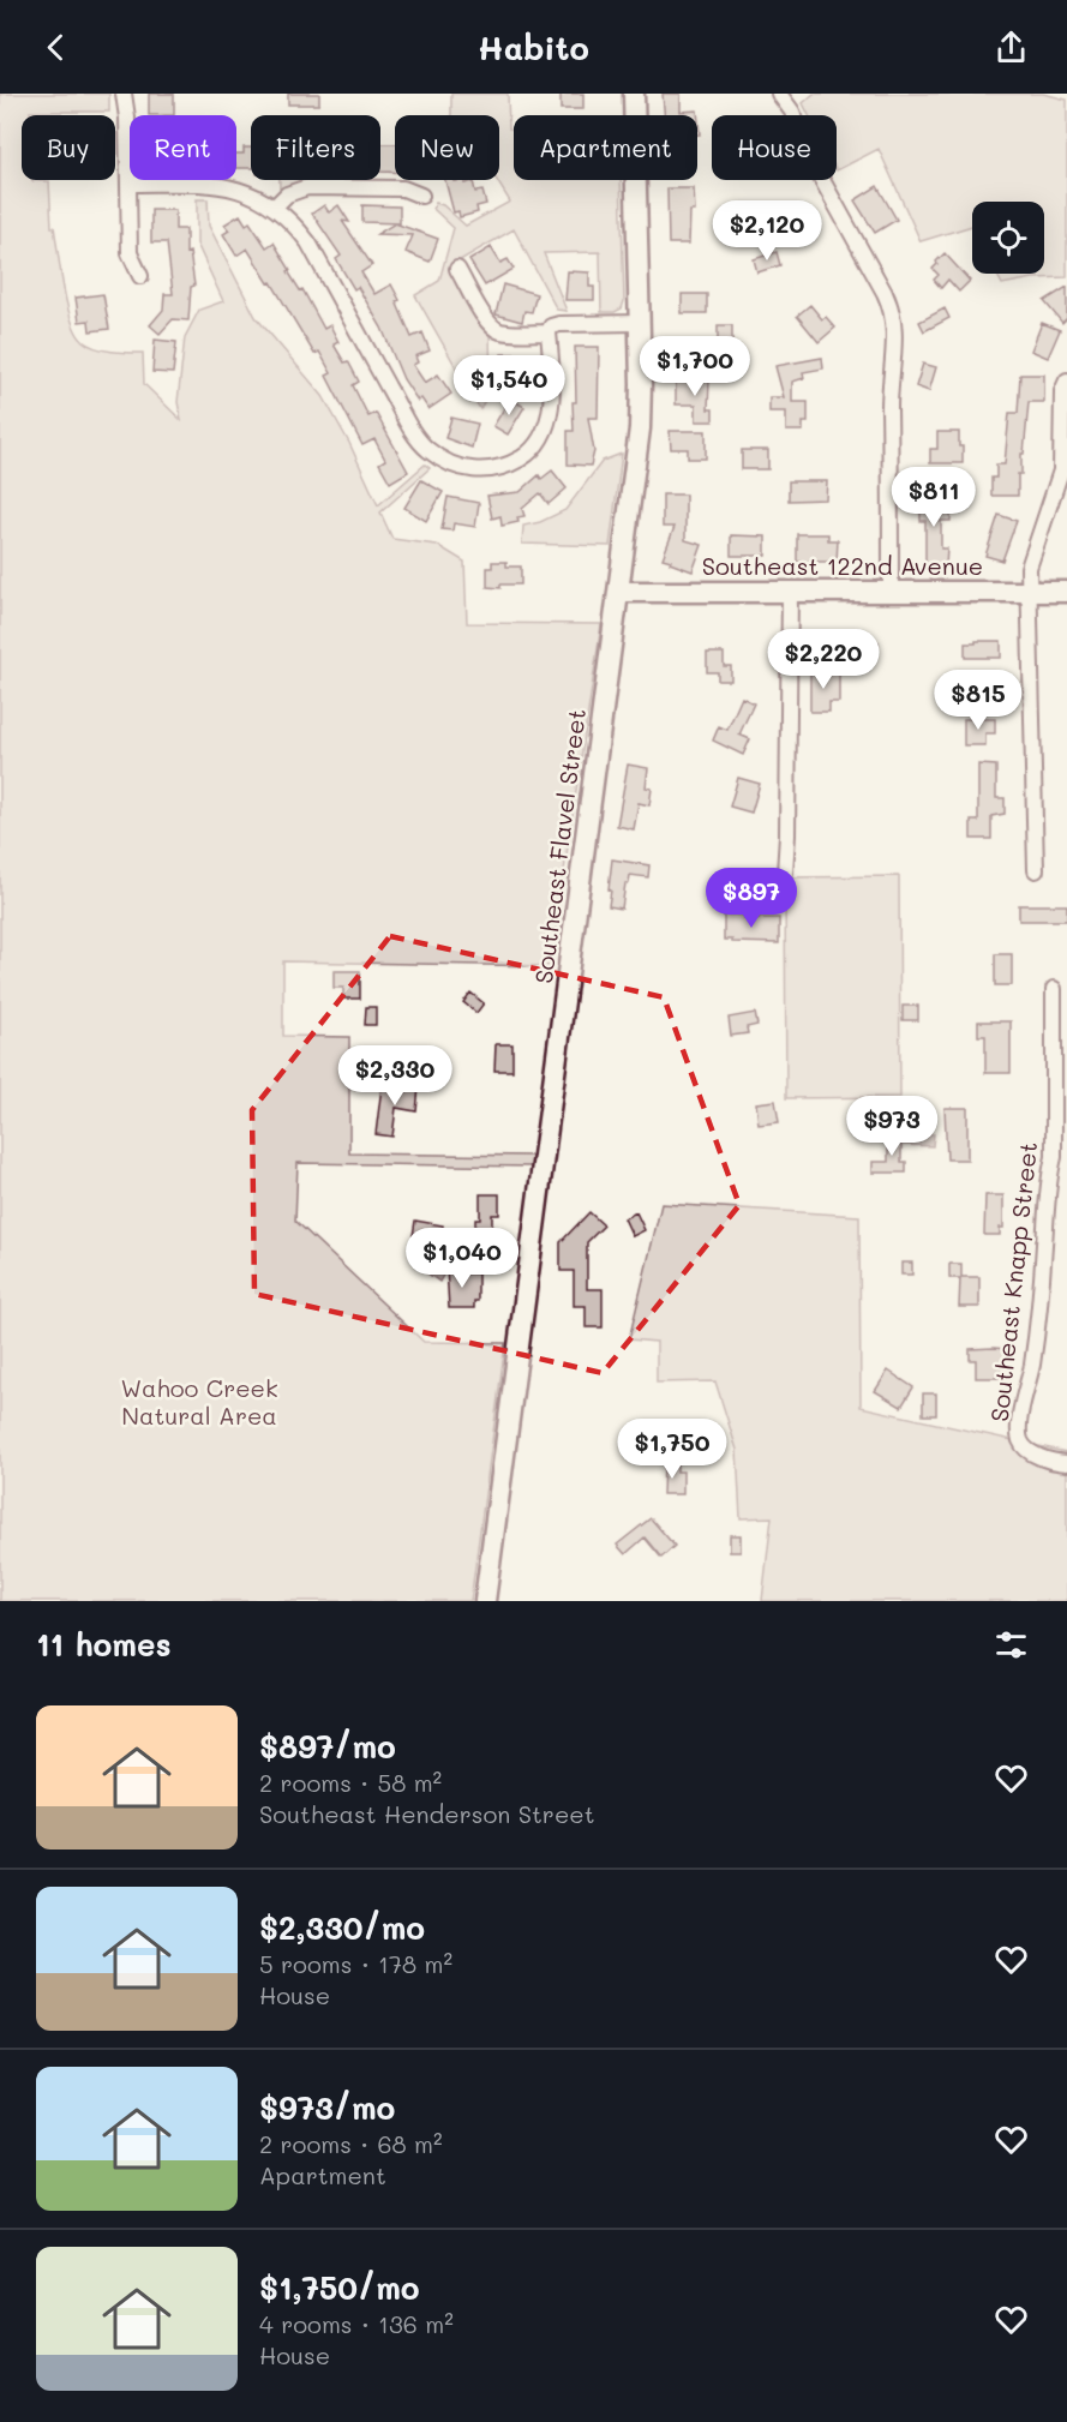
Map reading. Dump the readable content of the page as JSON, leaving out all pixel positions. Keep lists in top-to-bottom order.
{
  "streets": {
    "street": ["Southeast 122nd Avenue", "Southeast Flavel Street", "Southeast Knapp Street"]
  },
  "crossings": [
    ["Southeast 122nd Avenue", "Southeast Flavel Street"]
  ],
  "parks": ["Wahoo Creek Natural Area"],
  "page": {
    "header": "Habito",
    "chip": [
      "Buy",
      "Rent",
      "Filters",
      "New",
      "Apartment",
      "House"
    ],
    "price": [
      "$2,120",
      "$1,700",
      "$1,540",
      "$811",
      "$2,220",
      "$815",
      "$897",
      "$2,330",
      "$973",
      "$1,040",
      "$1,750"
    ],
    "heading": "11 homes",
    "list": [
      {
        "name": "$897/mo",
        "note": "2 rooms · 58 m² · Southeast Henderson Street"
      },
      {
        "name": "$2,330/mo",
        "note": "5 rooms · 178 m² · House"
      },
      {
        "name": "$973/mo",
        "note": "2 rooms · 68 m² · Apartment"
      },
      {
        "name": "$1,750/mo",
        "note": "4 rooms · 136 m² · House"
      }
    ]
  }
}
